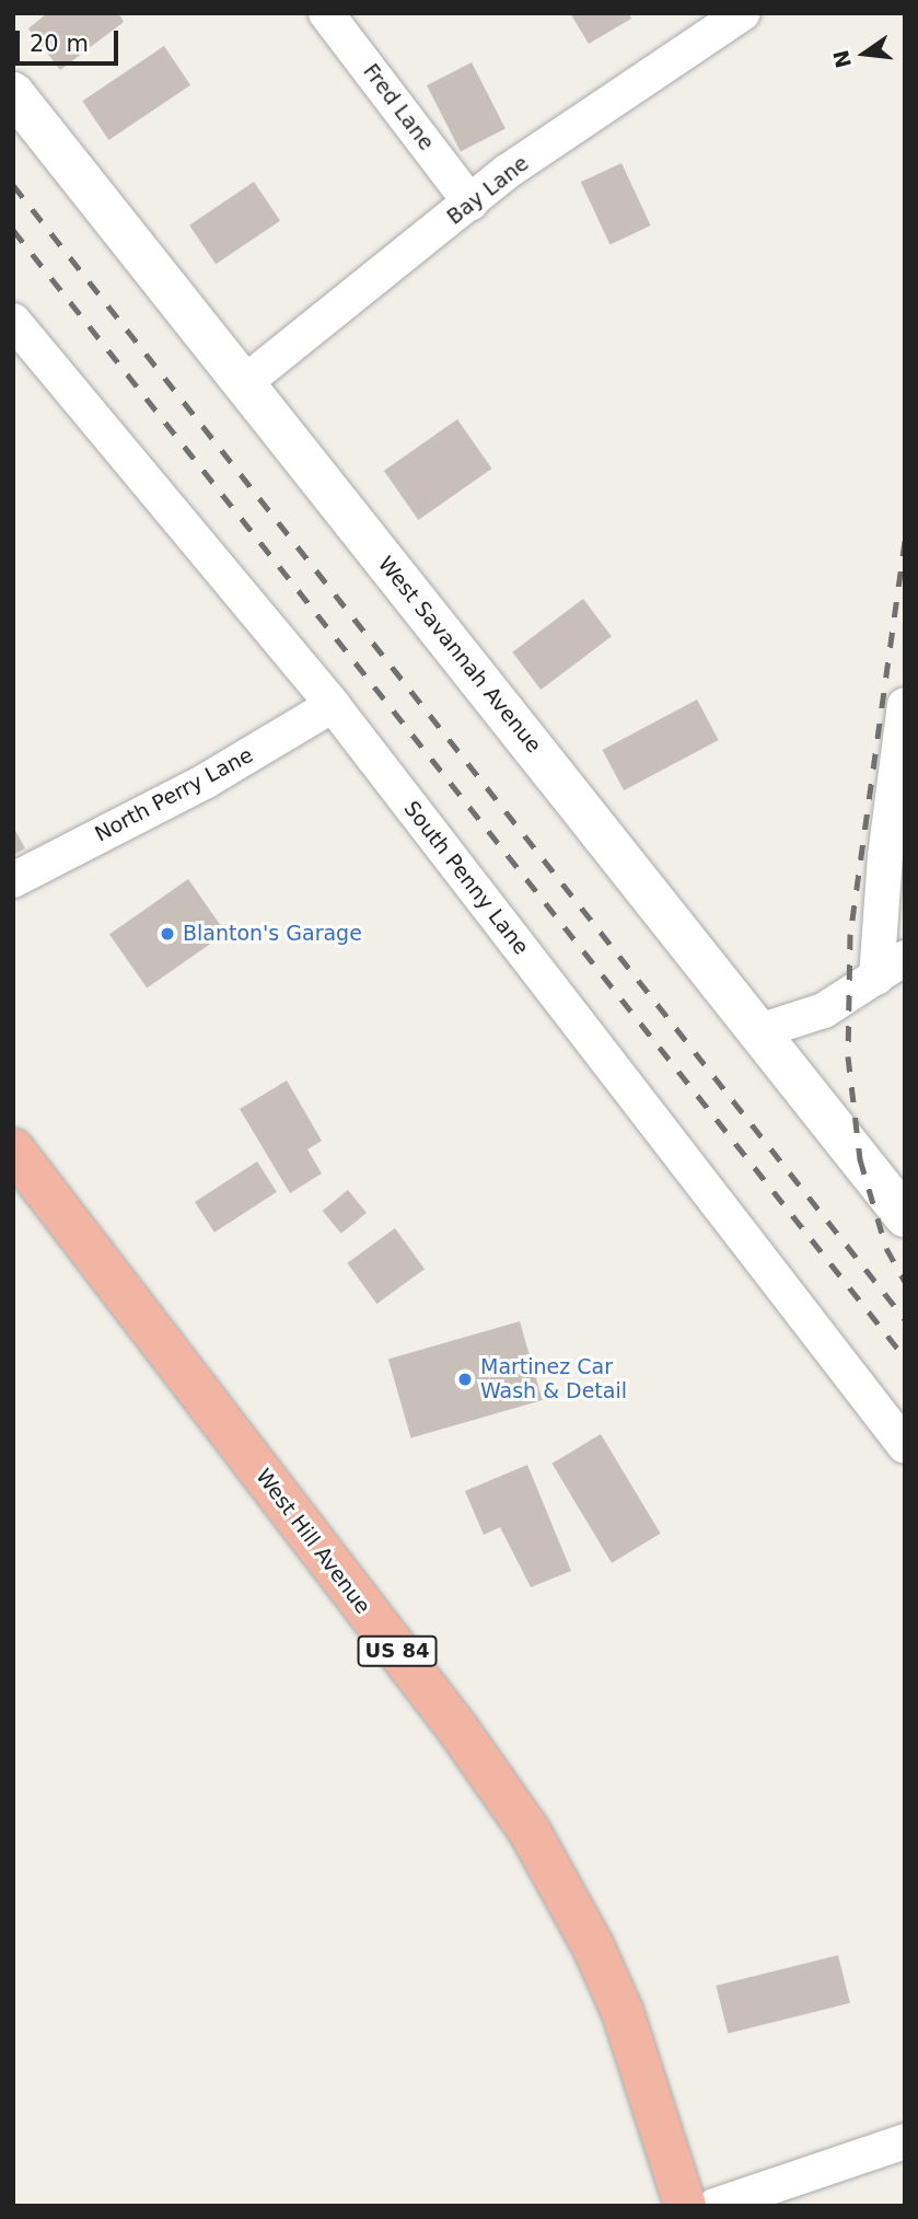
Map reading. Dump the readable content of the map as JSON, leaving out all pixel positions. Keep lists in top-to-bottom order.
{
  "streets": {
    "highway": ["West Hill Avenue", "US 84"],
    "street": [
      "Fred Lane",
      "Bay Lane",
      "West Savannah Avenue",
      "North Perry Lane",
      "South Penny Lane"
    ]
  },
  "crossings": [
    ["Fred Lane", "Bay Lane"],
    ["Bay Lane", "West Savannah Avenue"],
    ["North Perry Lane", "South Penny Lane"]
  ],
  "places": ["Blanton's Garage", "Martinez Car Wash & Detail"],
  "scale_bar": "20 m",
  "north": "left"
}
